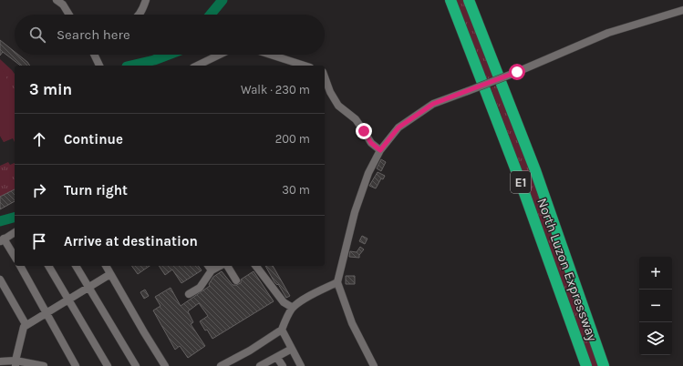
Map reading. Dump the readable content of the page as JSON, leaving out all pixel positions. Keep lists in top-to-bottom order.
{
  "streets": {
    "highway": ["E1", "North Luzon Expressway"]
  },
  "page": {
    "search": "Search here",
    "heading": ["3 min", "Walk · 230 m"],
    "list": [
      ["Continue", "200 m"],
      ["Turn right", "30 m"],
      "Arrive at destination"
    ],
    "map_buttons": ["+", "−"]
  }
}
